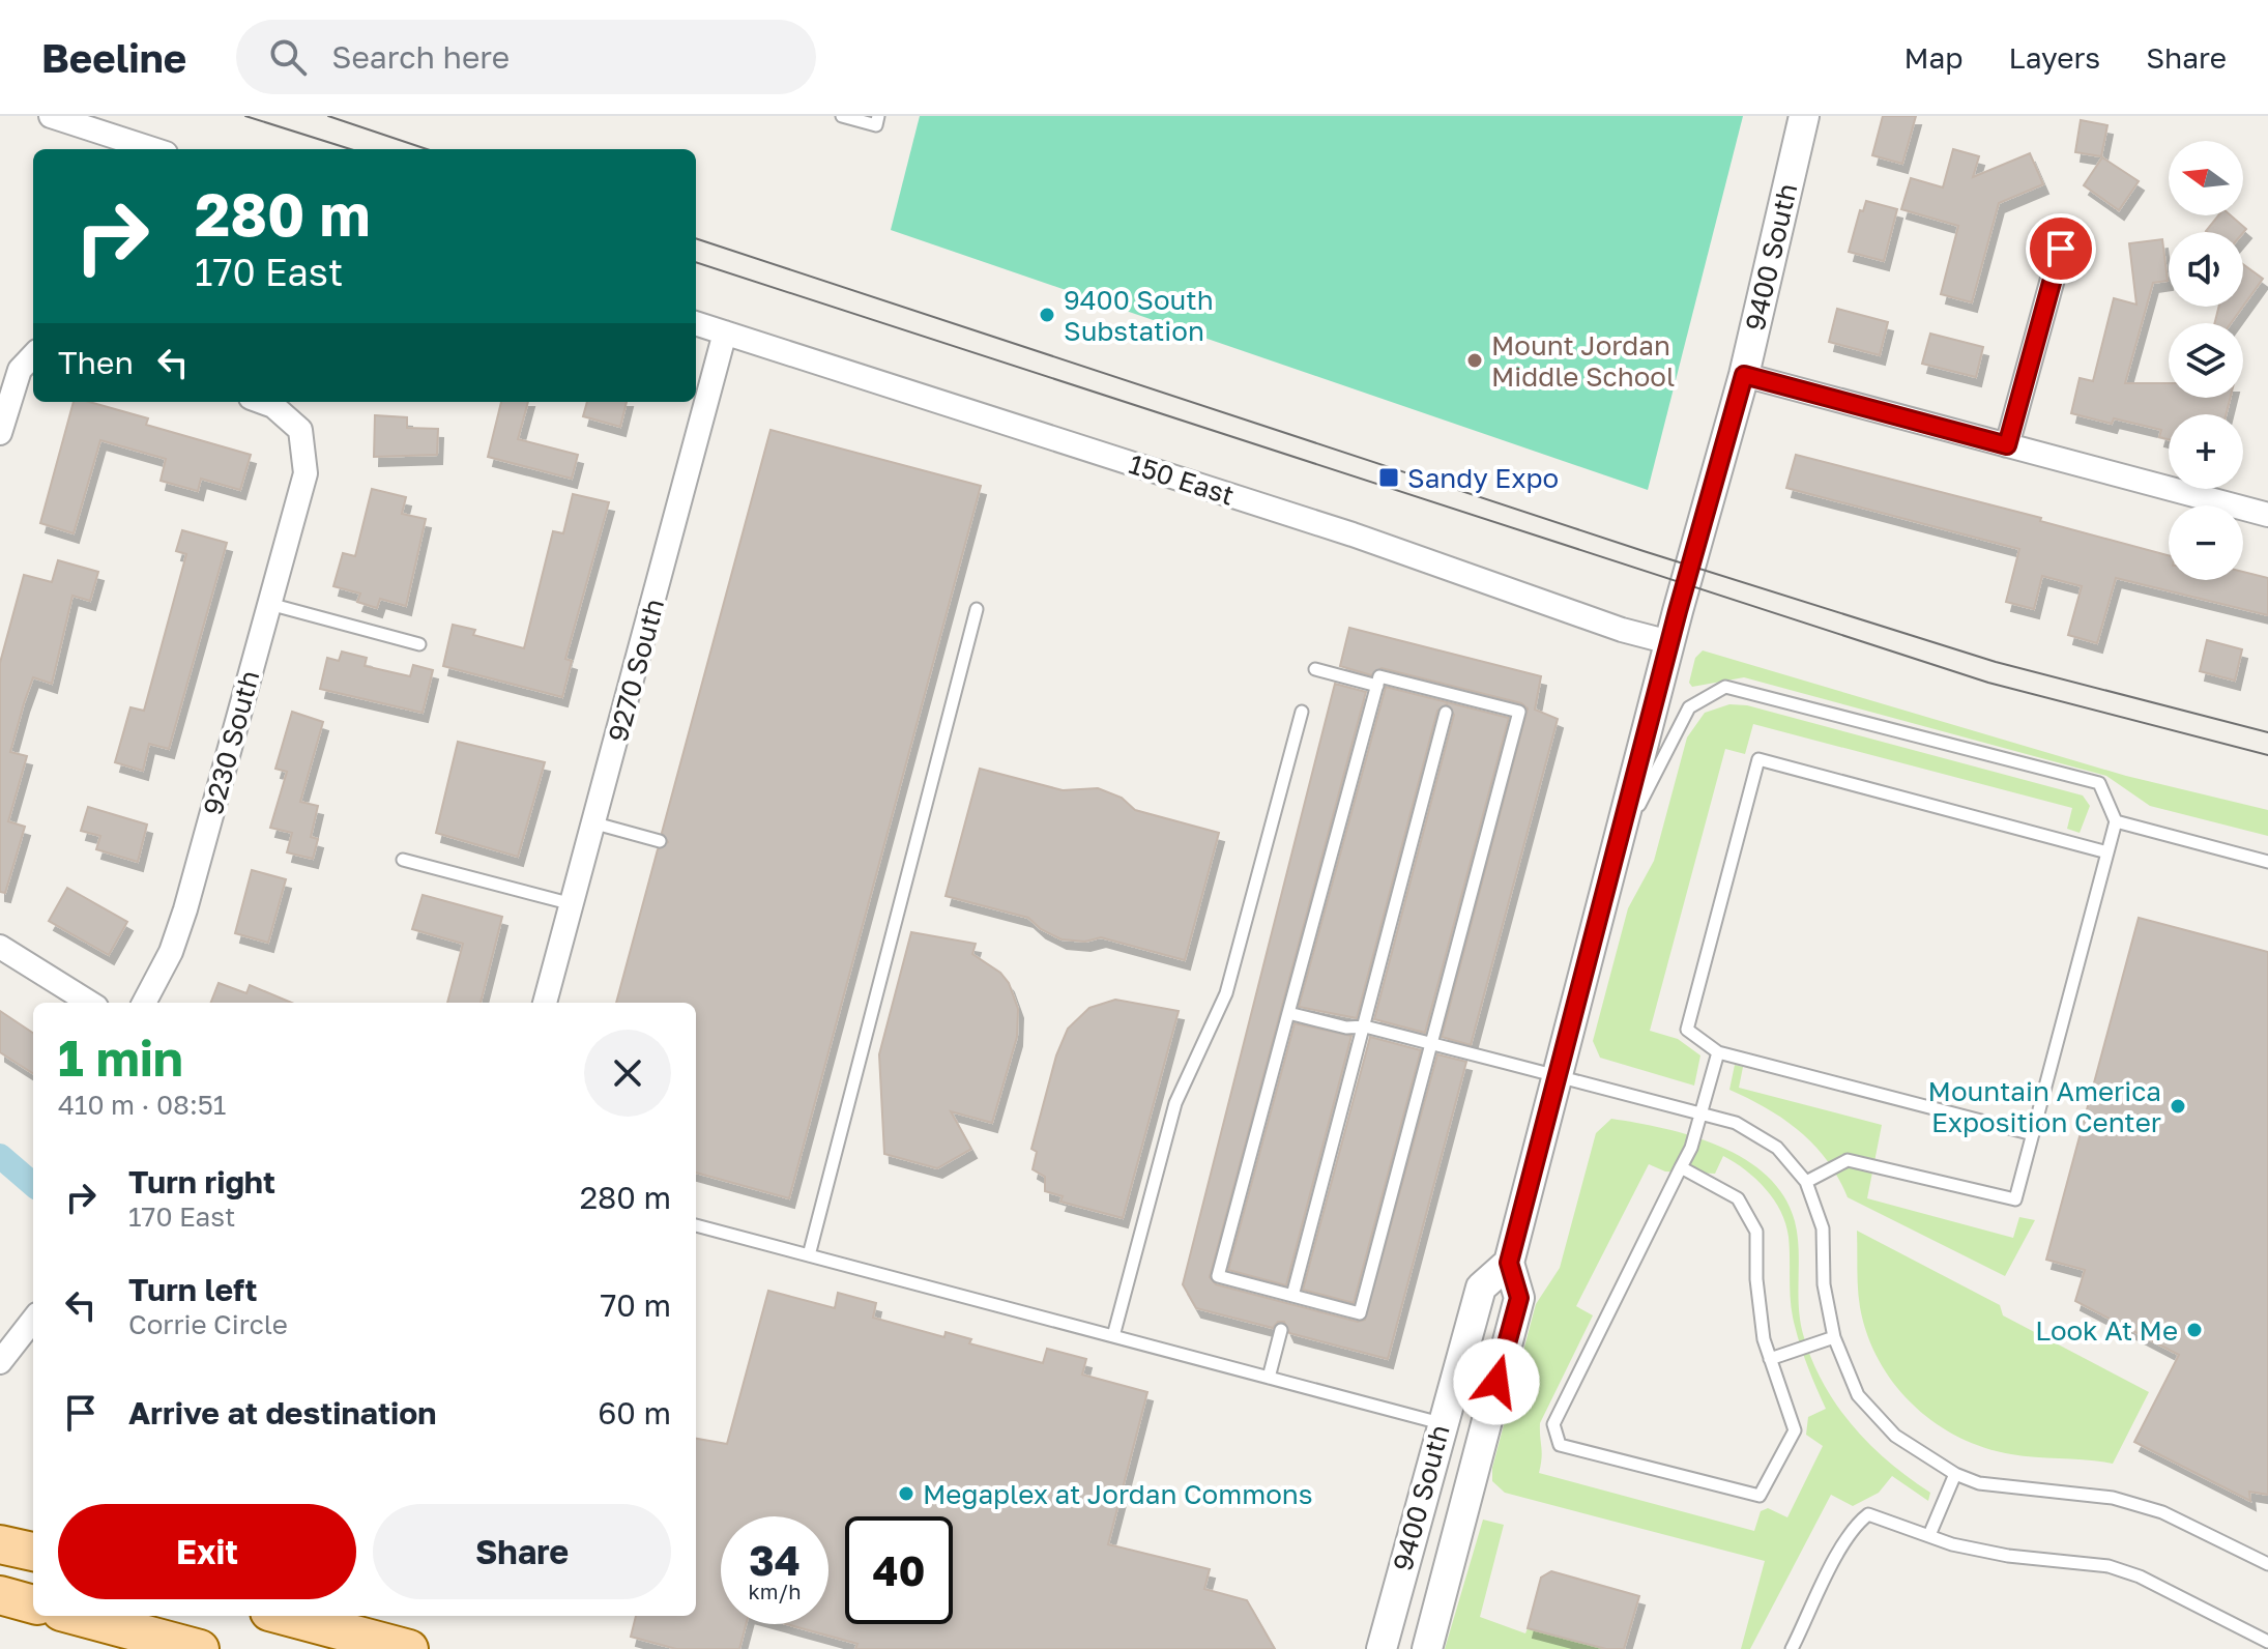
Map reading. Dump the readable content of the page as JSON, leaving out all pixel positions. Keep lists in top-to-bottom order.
{
  "streets": {
    "street": [
      "9400 South",
      "150 East",
      "9270 South",
      "9230 South"
    ]
  },
  "crossings": [
    ["9400 South", "150 East"],
    ["150 East", "9270 South"]
  ],
  "places": {
    "other": [
      "9400 South Substation",
      "Mount Jordan Middle School",
      "Mountain America Exposition Center",
      "Look At Me",
      "Megaplex at Jordan Commons"
    ],
    "transit": ["Sandy Expo"]
  },
  "north": "left",
  "page": {
    "header": "Beeline",
    "search": "Search here",
    "nav": ["Map", "Layers", "Share"],
    "map_buttons": ["+", "−"],
    "turn": ["280 m", "170 East"],
    "then": "Then",
    "heading": ["1 min", "410 m · 08:51"],
    "list": [
      {
        "name": "Turn right",
        "note": "170 East",
        "value": "280 m"
      },
      {
        "name": "Turn left",
        "note": "Corrie Circle",
        "value": "70 m"
      },
      {
        "name": "Arrive at destination",
        "value": "60 m"
      }
    ],
    "buttons": ["Exit", "Share"],
    "speed": "34 km/h",
    "limit": "40"
  }
}
